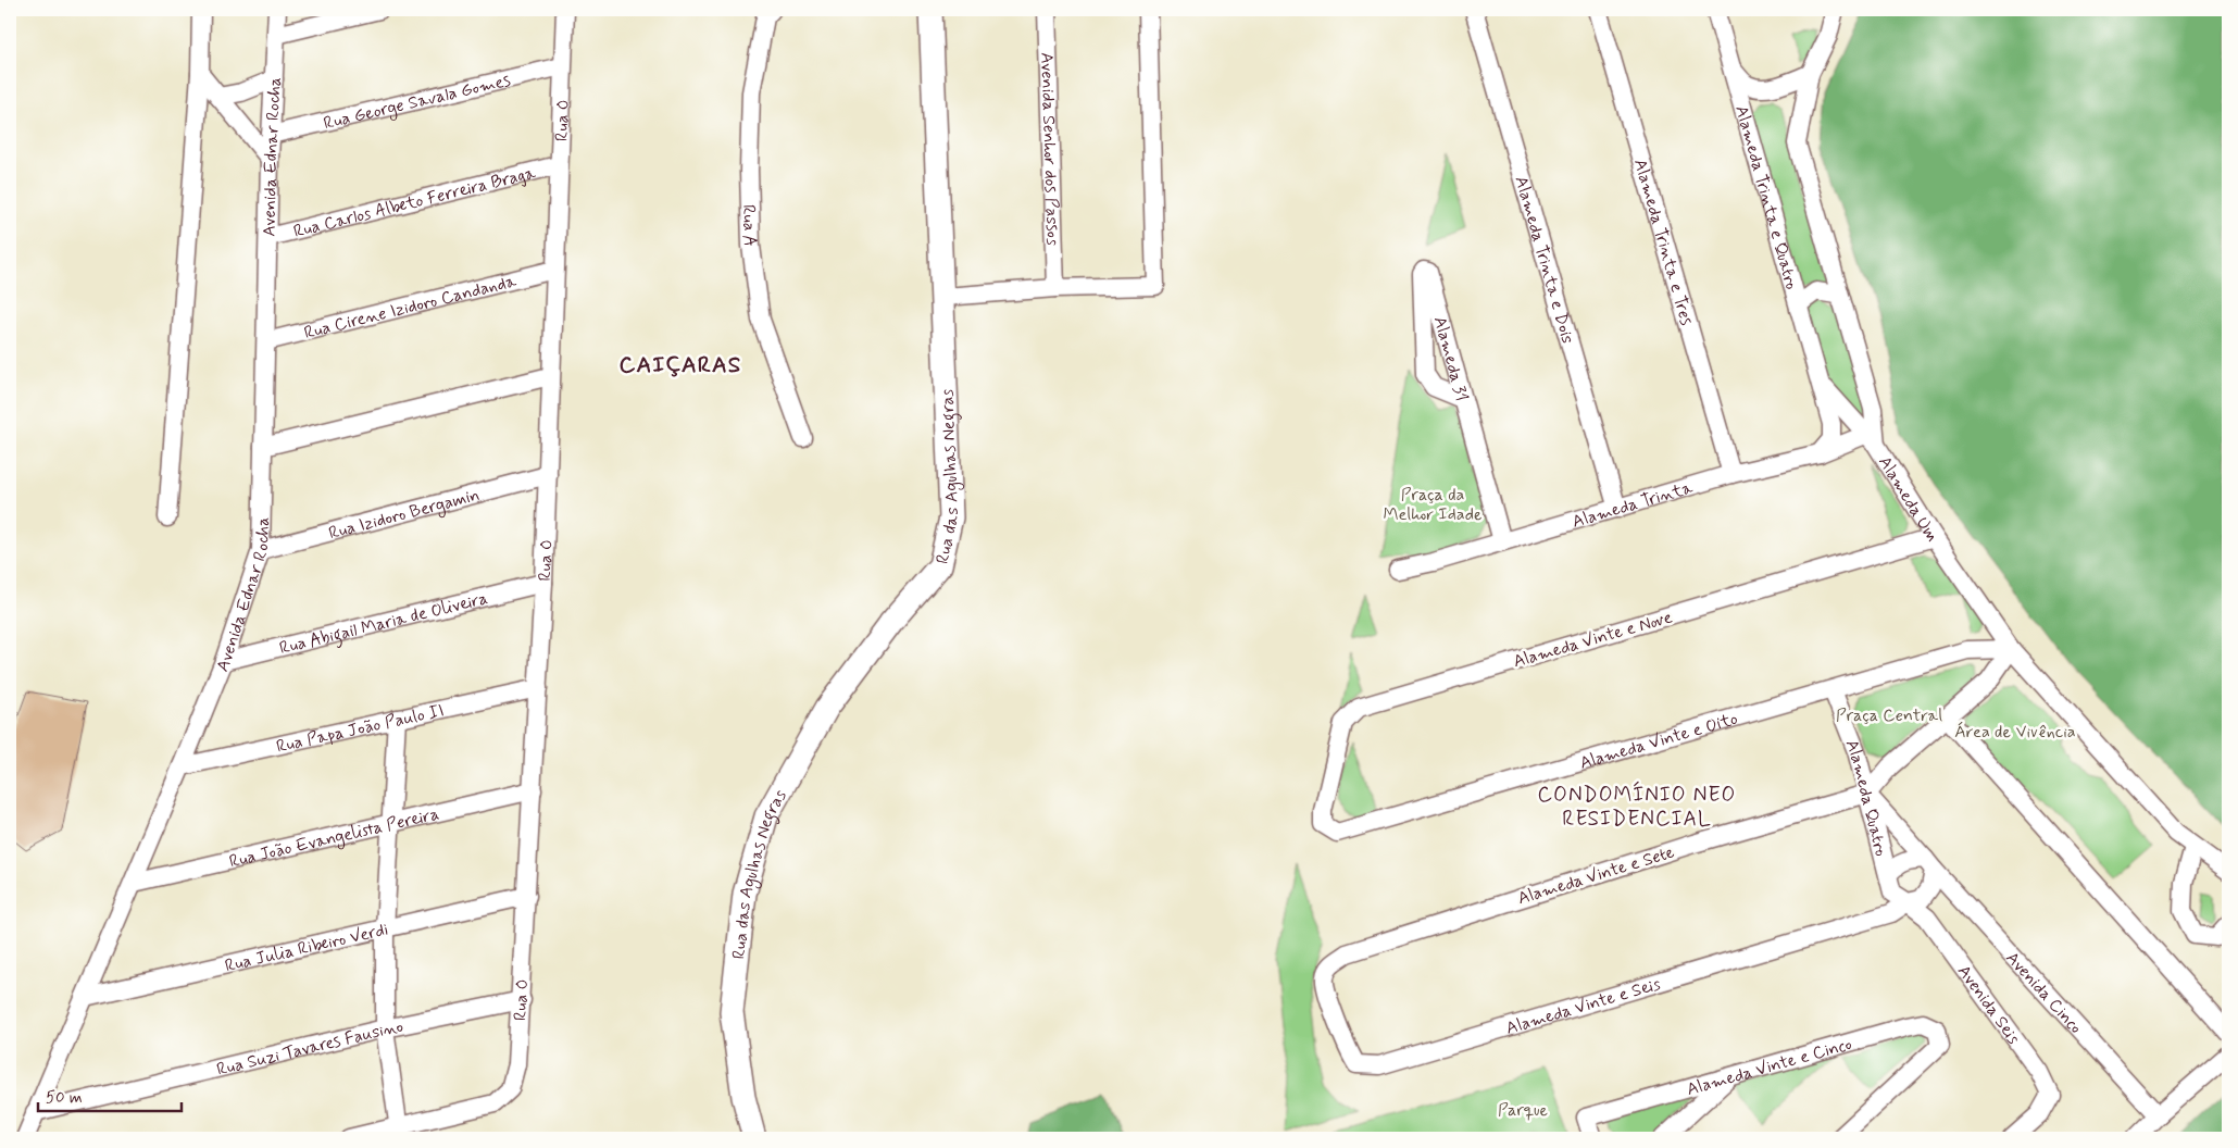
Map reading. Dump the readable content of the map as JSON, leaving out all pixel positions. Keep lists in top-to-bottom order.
{
  "streets": {
    "street": [
      "Rua George Savala Gomes",
      "Rua O",
      "Avenida Senhor dos Passos",
      "Avenida Ednar Rocha",
      "Alameda Trinta e Quatro",
      "Rua Carlos Albeto Ferreira Braga",
      "Rua A",
      "Alameda Trinta e Tres",
      "Alameda Trinta e Dois",
      "Rua Cirene Izidoro Candanda",
      "Alameda 31",
      "Rua das Agulhas Negras",
      "Alameda Um",
      "Alameda Trinta",
      "Rua Izidoro Bergamin",
      "Rua Abigail Maria de Oliveira",
      "Alameda Vinte e Nove",
      "Rua Papa João Paulo II",
      "Alameda Vinte e Oito",
      "Alameda Quatro",
      "Rua João Evangelista Pereira",
      "Alameda Vinte e Sete",
      "Rua Julia Ribeiro Verdi",
      "Avenida Cinco",
      "Avenida Seis",
      "Alameda Vinte e Seis",
      "Rua Suzi Tavares Fausino",
      "Alameda Vinte e Cinco"
    ]
  },
  "crossings": [
    ["Rua George Savala Gomes", "Rua O"],
    ["Rua George Savala Gomes", "Avenida Ednar Rocha"],
    ["Rua O", "Rua Carlos Albeto Ferreira Braga"],
    ["Rua O", "Rua Cirene Izidoro Candanda"],
    ["Rua O", "Rua Izidoro Bergamin"],
    ["Rua O", "Rua Abigail Maria de Oliveira"],
    ["Rua O", "Rua Papa João Paulo II"],
    ["Rua O", "Rua João Evangelista Pereira"],
    ["Rua O", "Rua Julia Ribeiro Verdi"],
    ["Rua O", "Rua Suzi Tavares Fausino"],
    ["Avenida Ednar Rocha", "Rua Carlos Albeto Ferreira Braga"],
    ["Avenida Ednar Rocha", "Rua Cirene Izidoro Candanda"],
    ["Avenida Ednar Rocha", "Rua Izidoro Bergamin"],
    ["Avenida Ednar Rocha", "Rua Abigail Maria de Oliveira"],
    ["Avenida Ednar Rocha", "Rua Papa João Paulo II"],
    ["Avenida Ednar Rocha", "Rua João Evangelista Pereira"],
    ["Avenida Ednar Rocha", "Rua Julia Ribeiro Verdi"],
    ["Avenida Ednar Rocha", "Rua Suzi Tavares Fausino"],
    ["Alameda Trinta e Quatro", "Alameda Um"],
    ["Alameda Trinta e Quatro", "Alameda Trinta"],
    ["Alameda Trinta e Tres", "Alameda Trinta"],
    ["Alameda Trinta e Dois", "Alameda Trinta"],
    ["Alameda Um", "Alameda Trinta"],
    ["Alameda Um", "Alameda Vinte e Nove"],
    ["Alameda Um", "Alameda Vinte e Oito"],
    ["Alameda Vinte e Nove", "Alameda Vinte e Oito"],
    ["Alameda Vinte e Oito", "Alameda Quatro"],
    ["Alameda Quatro", "Alameda Vinte e Sete"],
    ["Alameda Quatro", "Avenida Cinco"],
    ["Alameda Quatro", "Avenida Seis"],
    ["Alameda Quatro", "Alameda Vinte e Seis"],
    ["Alameda Vinte e Sete", "Avenida Cinco"],
    ["Alameda Vinte e Sete", "Alameda Vinte e Seis"],
    ["Avenida Cinco", "Avenida Seis"],
    ["Avenida Cinco", "Alameda Vinte e Seis"],
    ["Avenida Seis", "Alameda Vinte e Seis"]
  ],
  "districts": ["CAIÇARAS", "CONDOMÍNIO NEO RESIDENCIAL"],
  "parks": [
    "Praça da Melhor Idade",
    "Praça Central",
    "Área de Vivência",
    "Parque"
  ],
  "scale_bar": "50 m"
}
